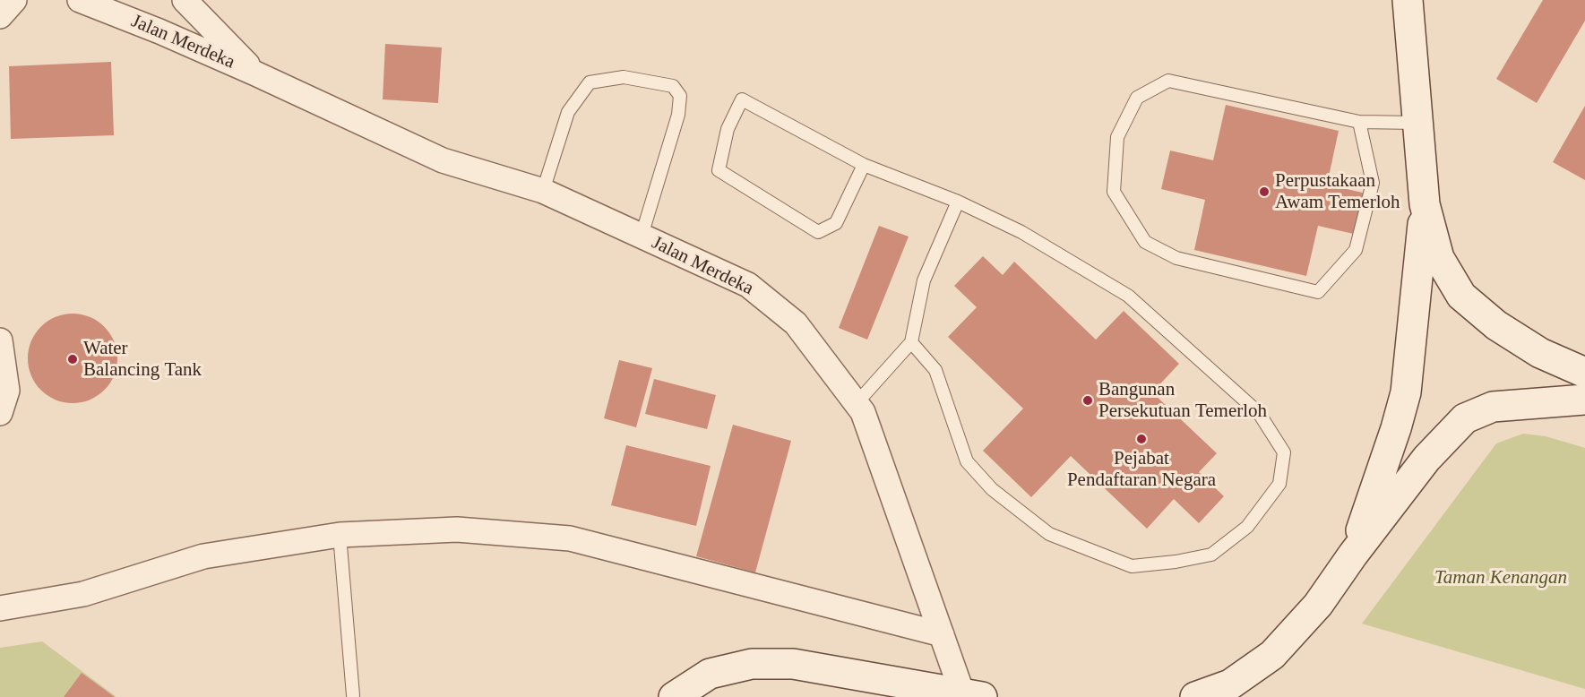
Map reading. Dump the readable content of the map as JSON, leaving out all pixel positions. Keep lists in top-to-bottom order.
{
  "streets": {
    "street": ["Jalan Merdeka"]
  },
  "parks": ["Taman Kenangan"],
  "places": [
    "Perpustakaan Awam Temerloh",
    "Water Balancing Tank",
    "Bangunan Persekutuan Temerloh",
    "Pejabat Pendaftaran Negara"
  ]
}
